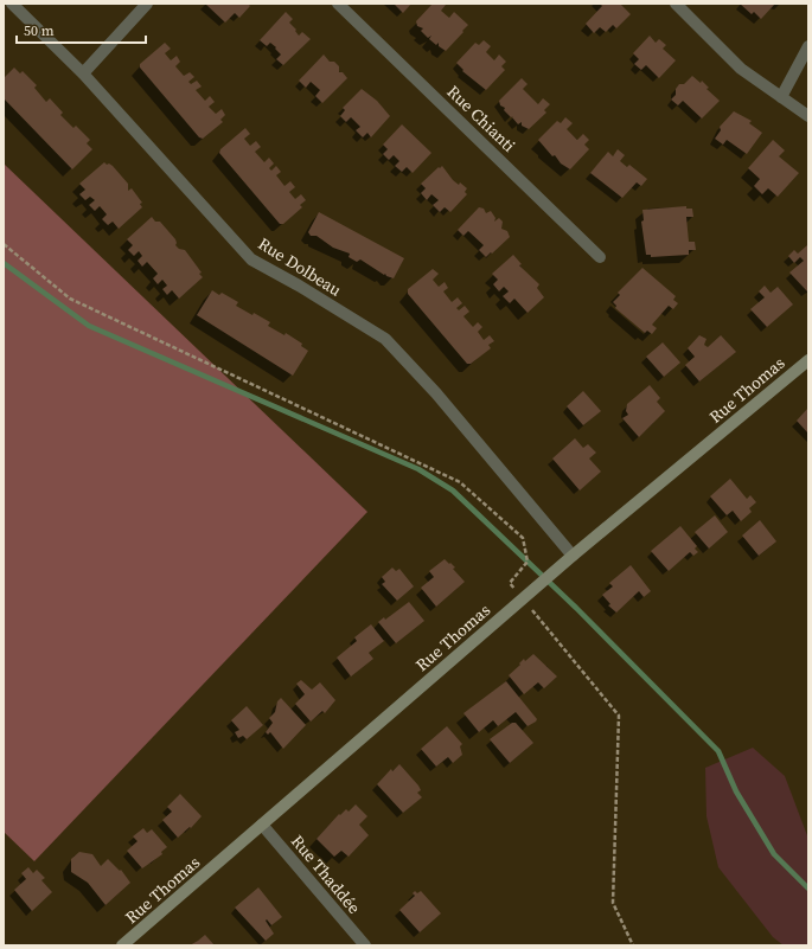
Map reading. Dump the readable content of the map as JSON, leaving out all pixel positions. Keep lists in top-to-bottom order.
{
  "streets": {
    "street": [
      "Rue Chianti",
      "Rue Dolbeau",
      "Rue Thomas",
      "Rue Thaddée"
    ]
  },
  "crossings": [
    ["Rue Dolbeau", "Rue Thomas"],
    ["Rue Thomas", "Rue Thaddée"]
  ],
  "scale_bar": "50 m"
}
